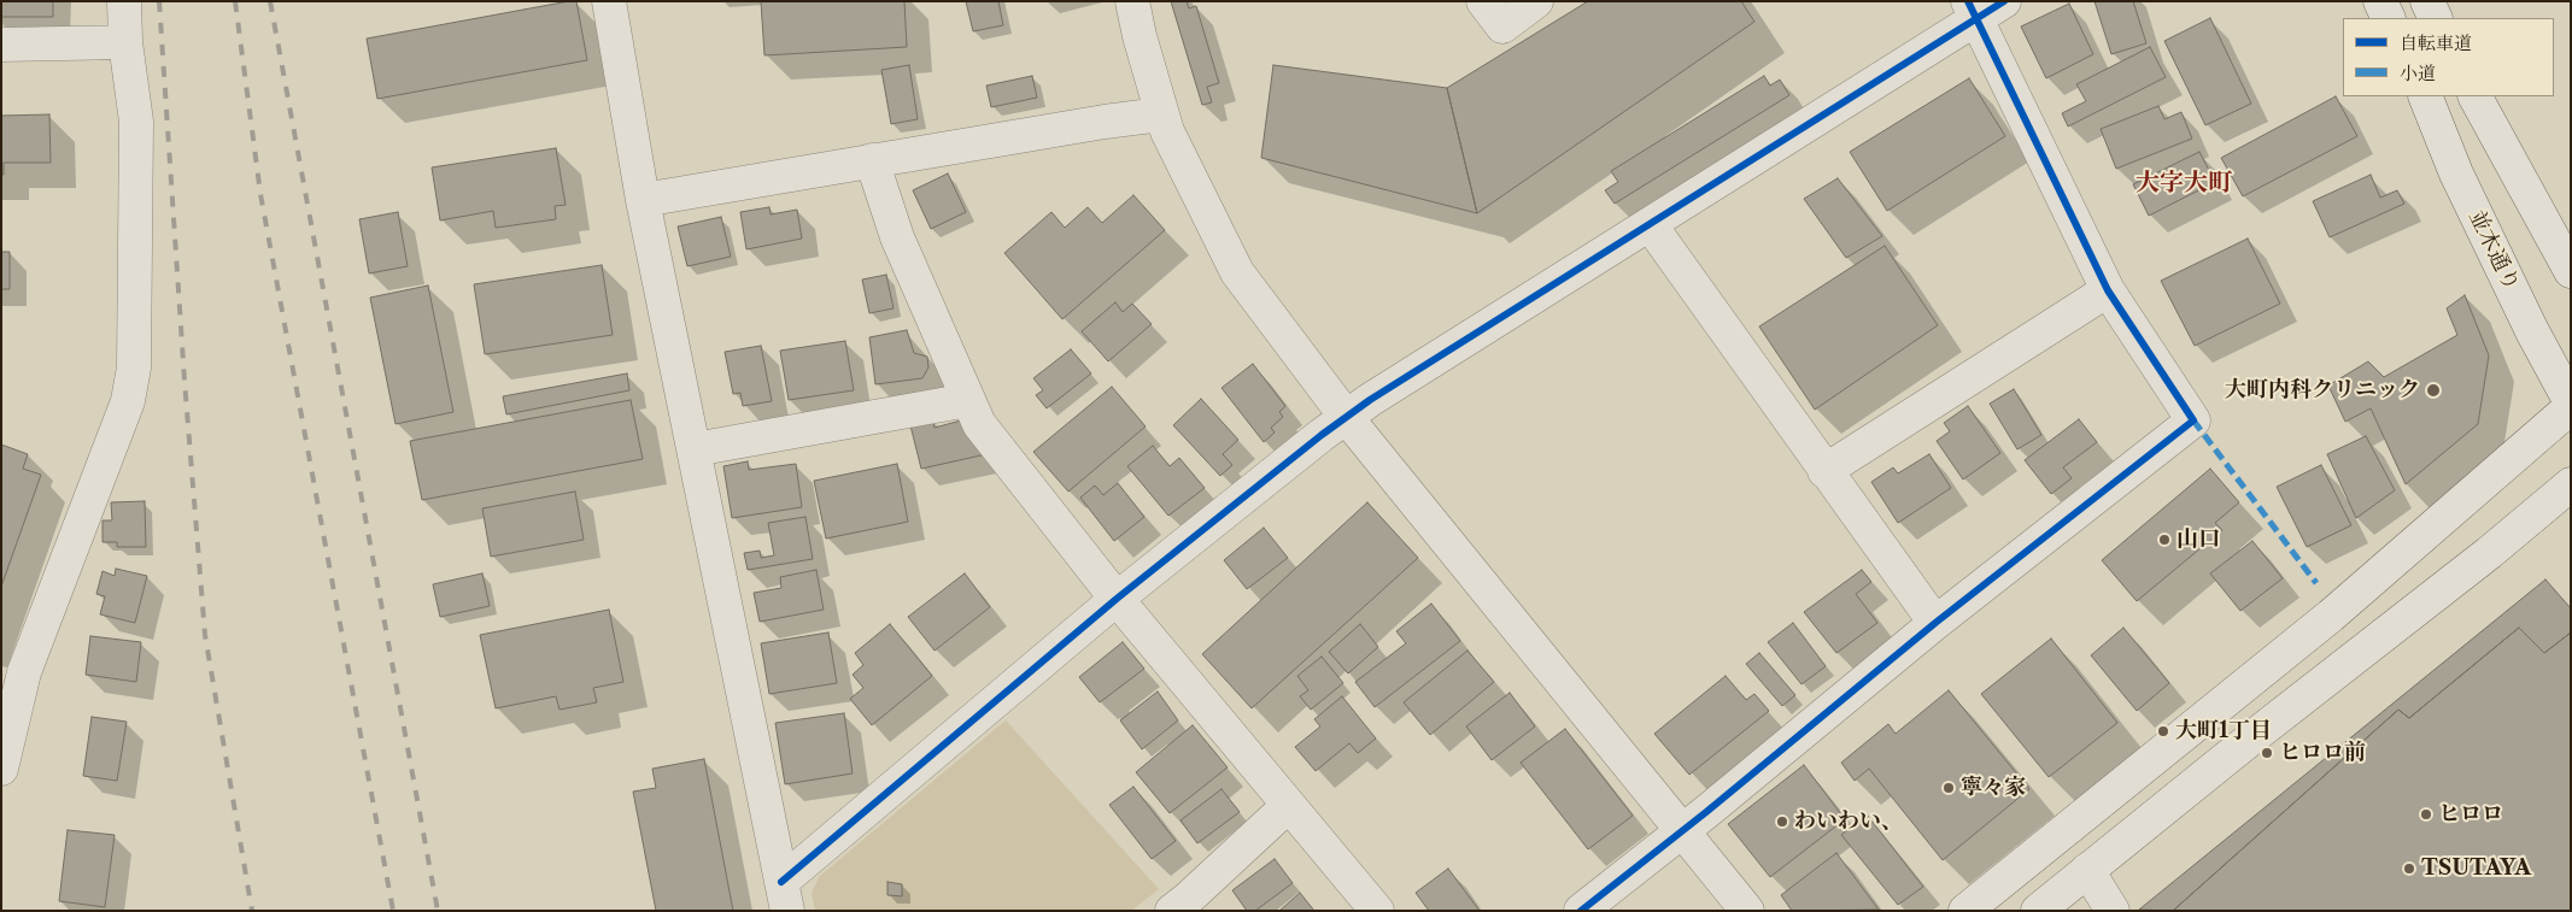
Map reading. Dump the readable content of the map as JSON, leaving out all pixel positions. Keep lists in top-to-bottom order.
{
  "streets": {
    "street": ["並木通り"]
  },
  "districts": ["大字大町"],
  "places": [
    "大町内科クリニック",
    "山口",
    "大町1丁目",
    "ヒロロ前",
    "寧々家",
    "ヒロロ",
    "わいわい、",
    "TSUTAYA"
  ],
  "legend": ["自転車道", "小道"]
}
